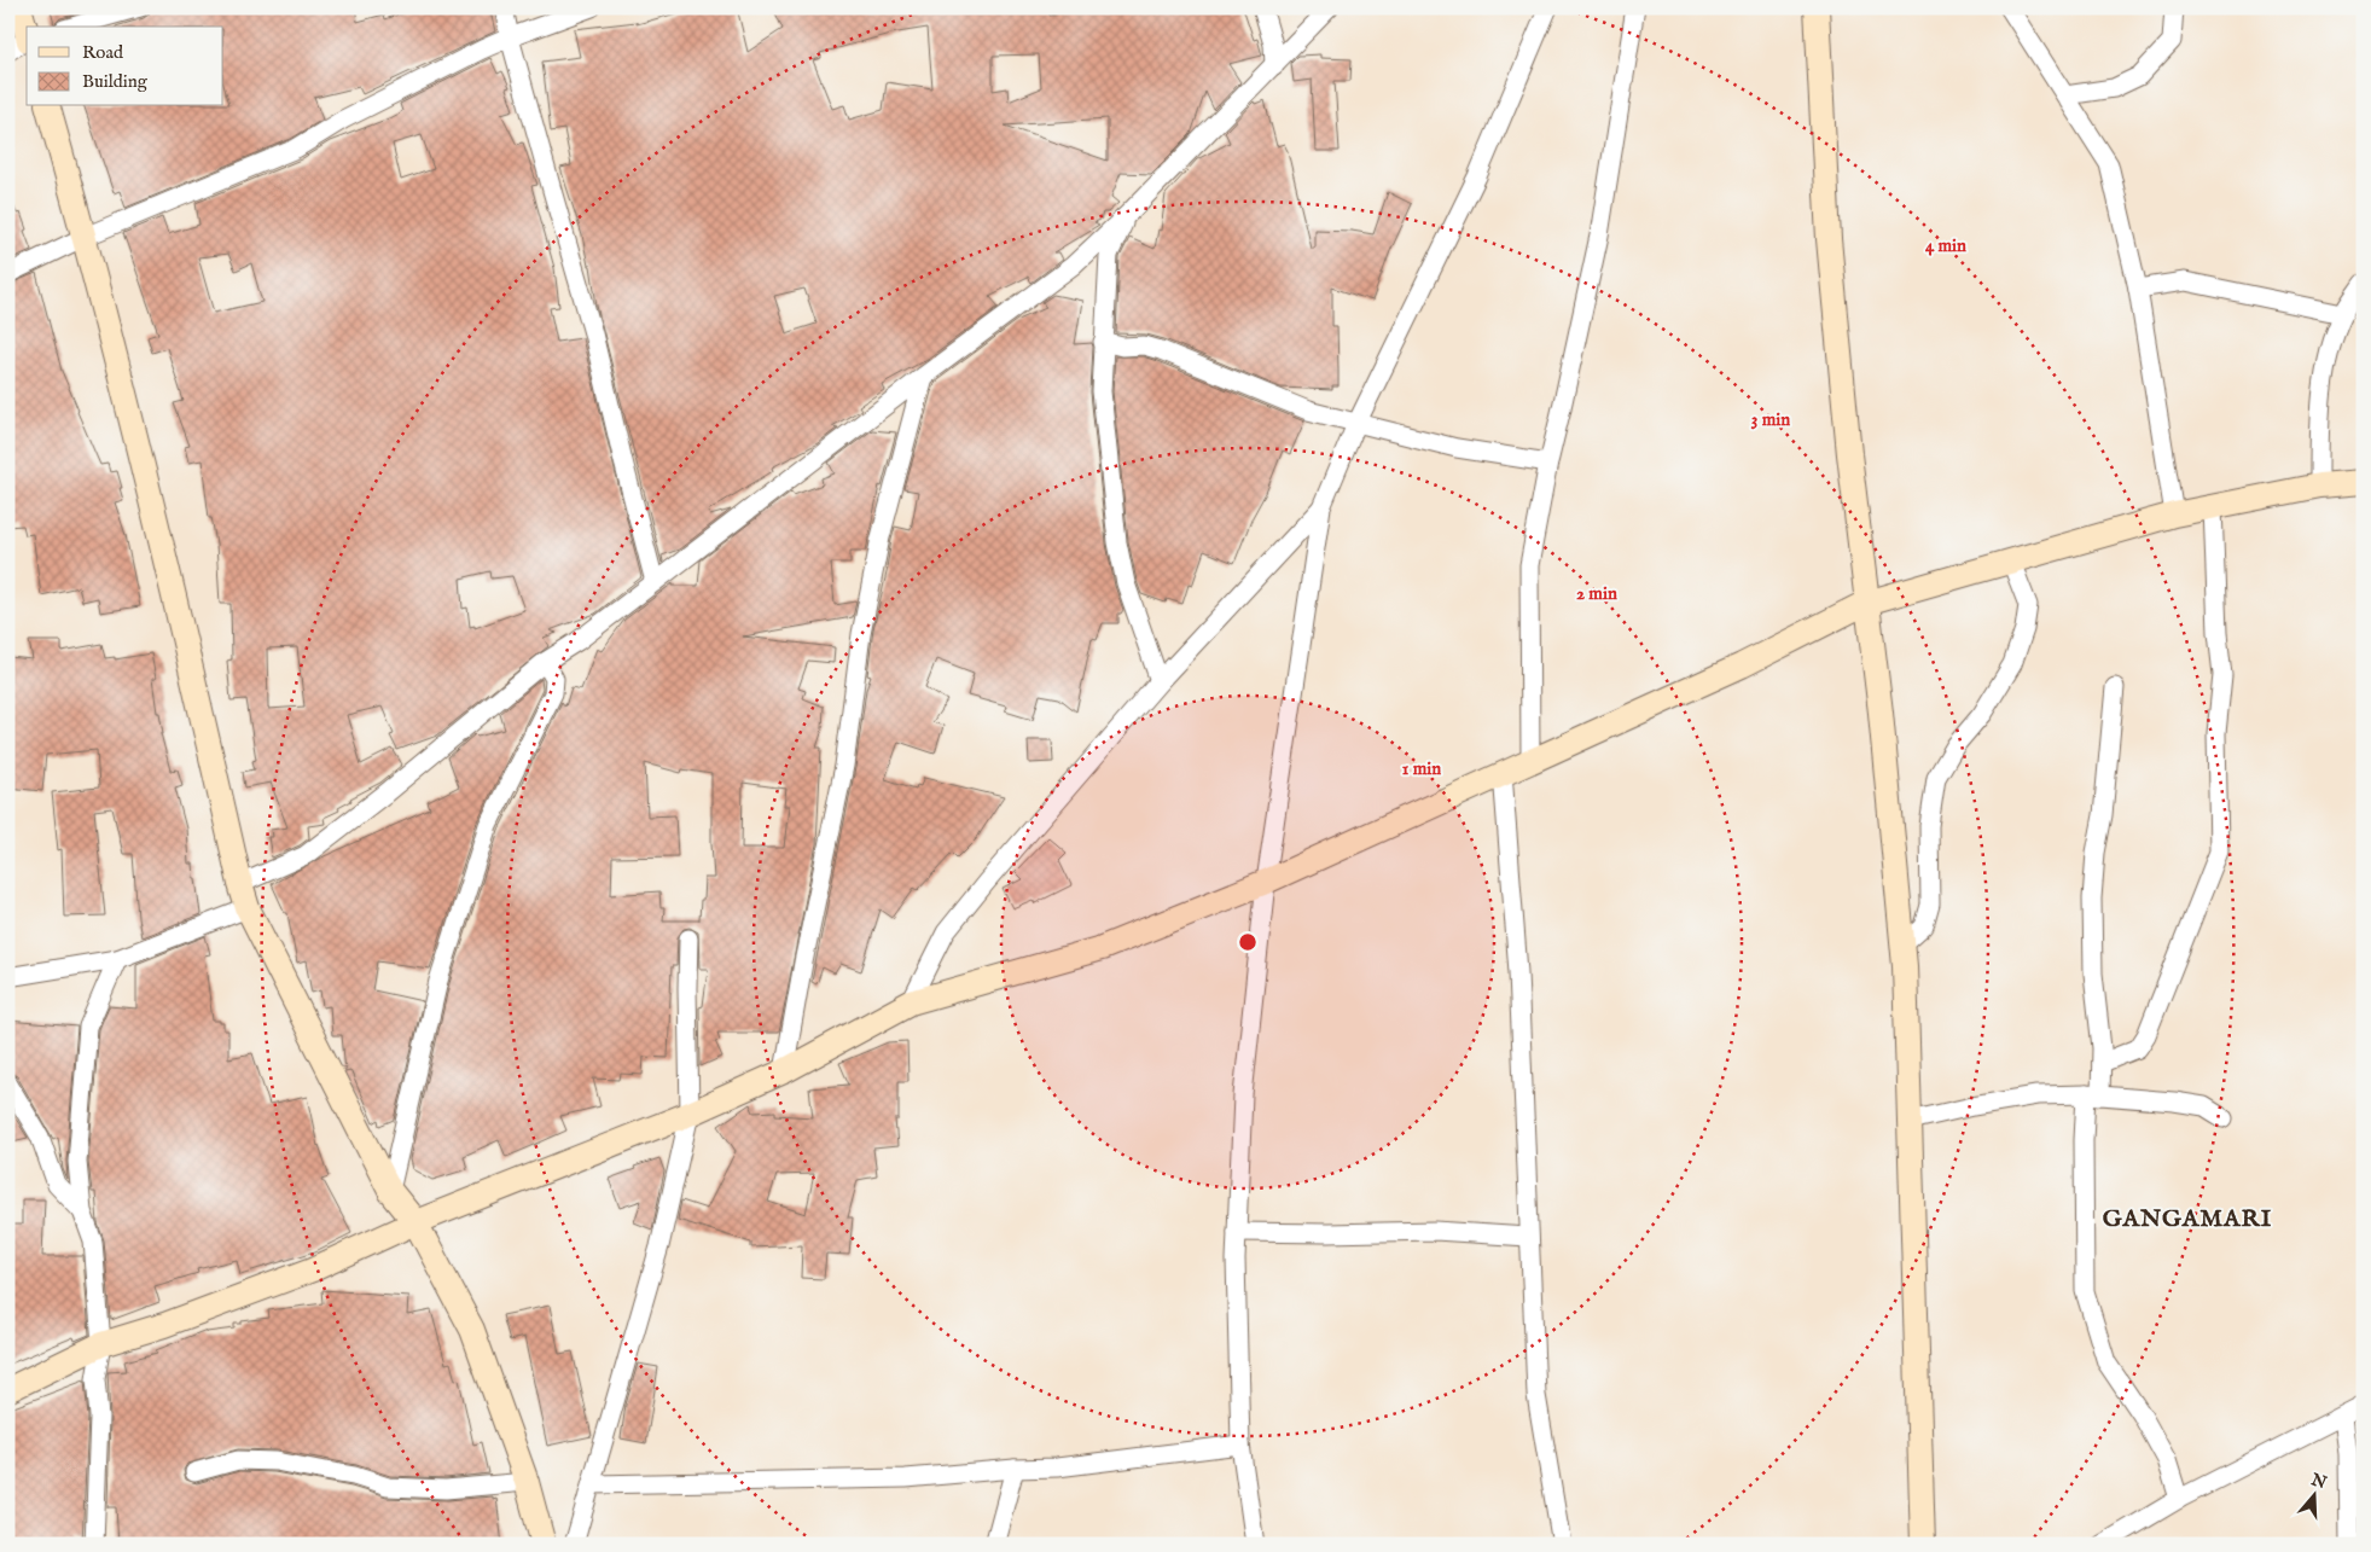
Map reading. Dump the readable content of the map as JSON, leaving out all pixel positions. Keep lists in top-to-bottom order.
{
  "districts": ["GANGAMARI"],
  "legend": ["Road", "Building"],
  "north": "top",
  "rings": [
    "4 min",
    "3 min",
    "2 min",
    "1 min"
  ]
}
